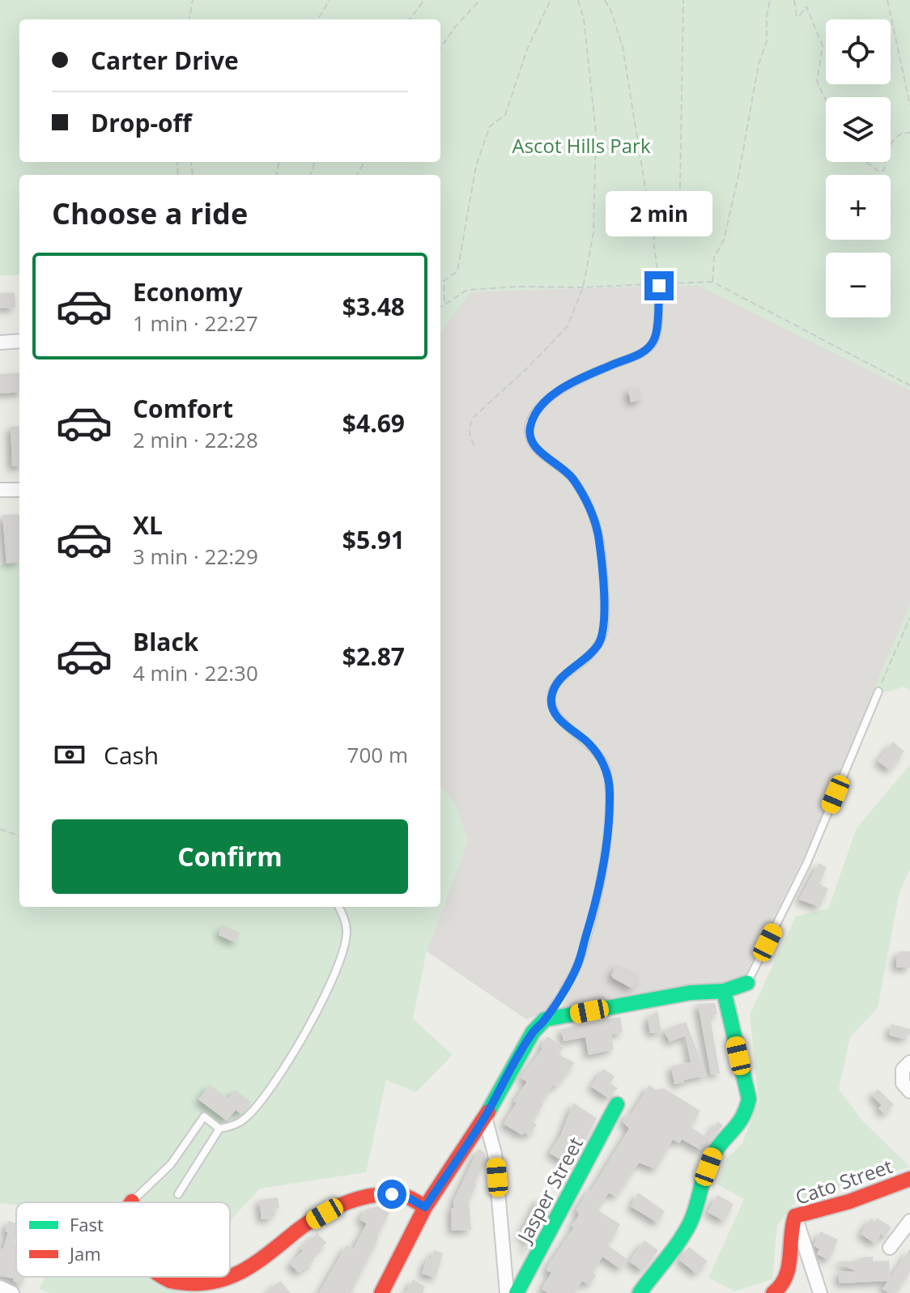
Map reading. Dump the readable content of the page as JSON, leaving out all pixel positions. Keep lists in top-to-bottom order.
{
  "streets": {
    "street": ["Cato Street", "Jasper Street"]
  },
  "parks": ["Ascot Hills Park"],
  "legend": ["Fast", "Jam"],
  "page": {
    "map_buttons": ["+", "−"],
    "banner": ["Carter Drive", "Drop-off"],
    "heading": "Choose a ride",
    "bubble": "2 min",
    "list": [
      {
        "name": "Economy",
        "note": "1 min · 22:27",
        "value": "$3.48"
      },
      {
        "name": "Comfort",
        "note": "2 min · 22:28",
        "value": "$4.69"
      },
      {
        "name": "XL",
        "note": "3 min · 22:29",
        "value": "$5.91"
      },
      {
        "name": "Black",
        "note": "4 min · 22:30",
        "value": "$2.87"
      }
    ],
    "pay": ["Cash", "700 m"],
    "buttons": "Confirm"
  }
}
